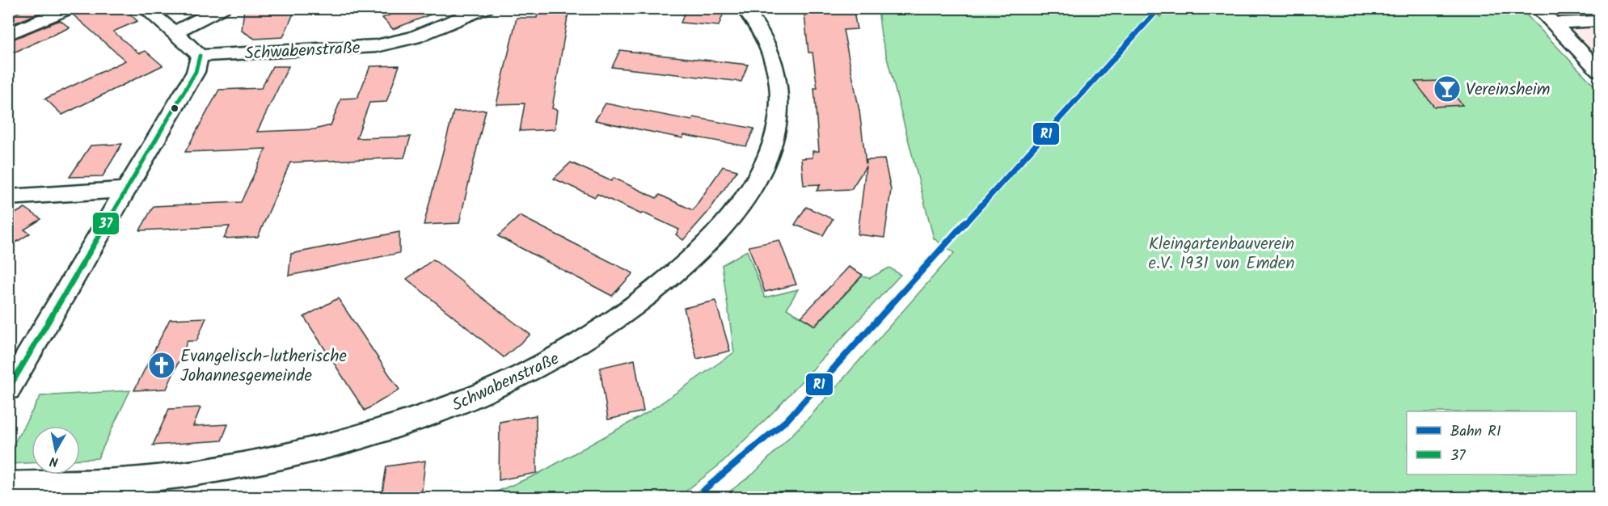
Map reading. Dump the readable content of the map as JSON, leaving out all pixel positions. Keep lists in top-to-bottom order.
{
  "streets": {
    "street": ["Schwabenstraße"]
  },
  "parks": ["Kleingartenbauverein e.V. 1931 von Emden"],
  "places": {
    "bar": ["Vereinsheim"],
    "church": ["Evangelisch-lutherische Johannesgemeinde"]
  },
  "lines": ["rail line R1", "transit line 37"],
  "legend": ["Bahn R1", "37"],
  "north": "bottom"
}
